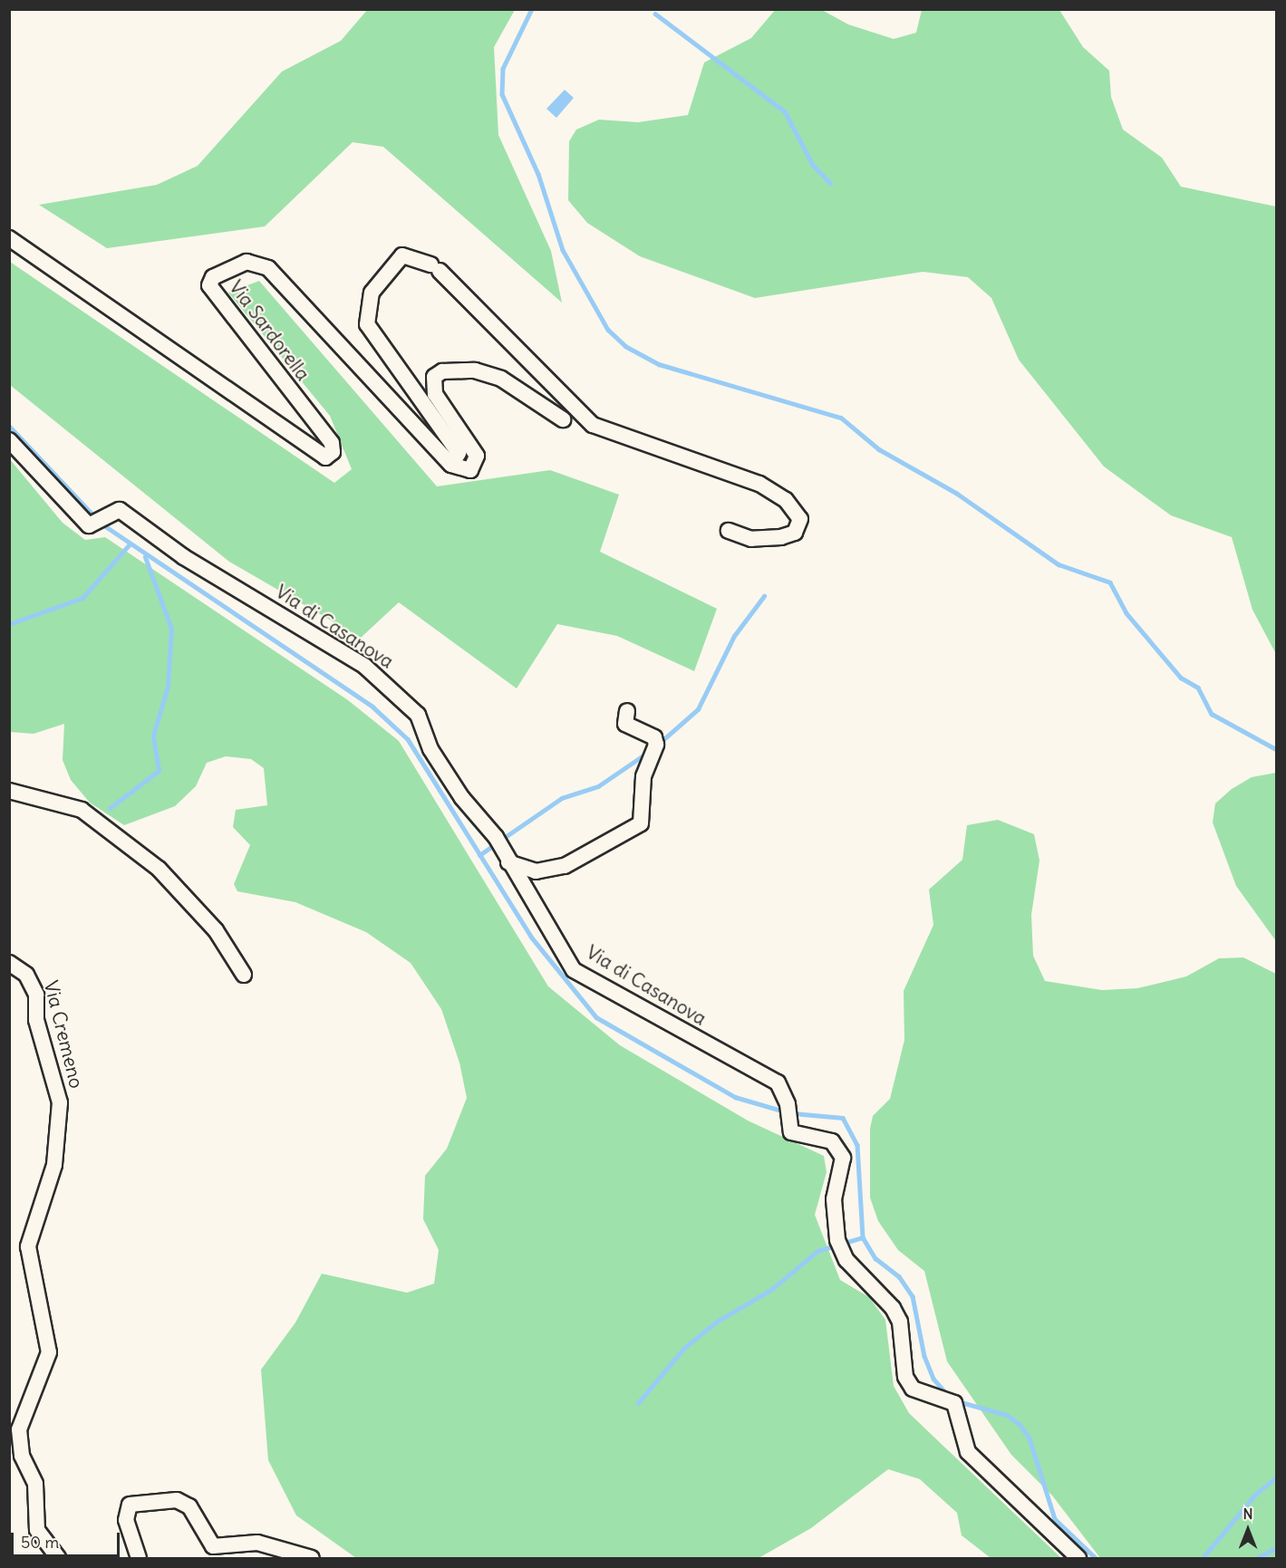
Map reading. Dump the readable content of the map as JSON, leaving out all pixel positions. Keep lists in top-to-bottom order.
{
  "streets": {
    "street": ["Via Sardorella", "Via di Casanova", "Via Cremeno"]
  },
  "scale_bar": "50 m",
  "north": "top"
}
